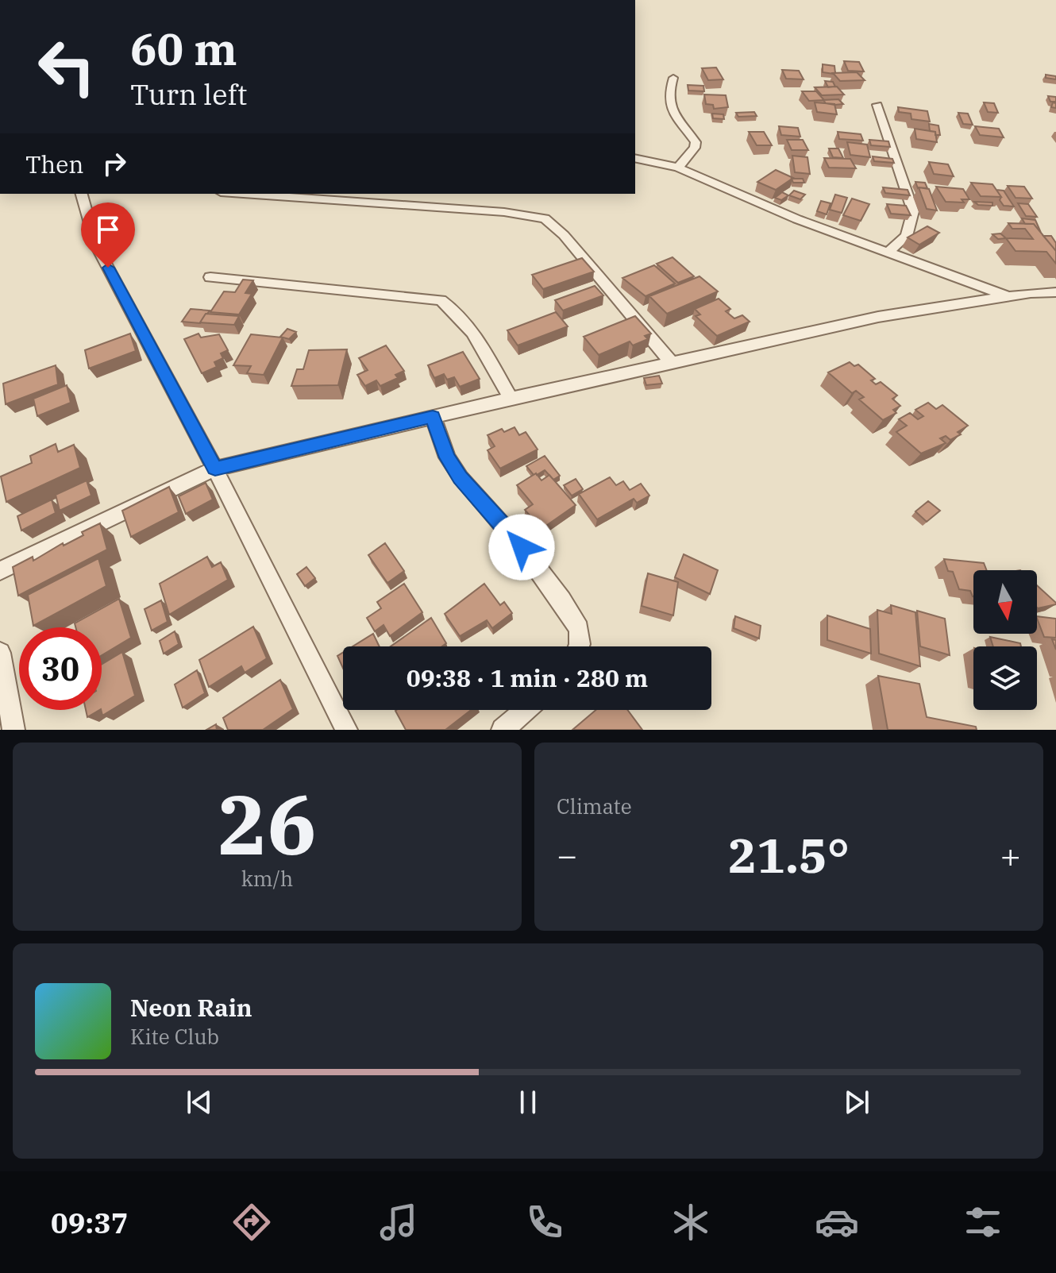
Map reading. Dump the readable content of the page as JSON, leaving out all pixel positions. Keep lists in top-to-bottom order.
{
  "north": "bottom",
  "page": {
    "turn": ["60 m", "Turn left"],
    "then": "Then",
    "limit": "30",
    "trip": "09:38 · 1 min · 280 m",
    "tile": [
      ["26", "km/h"],
      "Climate"
    ],
    "heat": ["−", "21.5°", "+"],
    "song": ["Neon Rain", "Kite Club"],
    "tabs": "09:37"
  }
}
